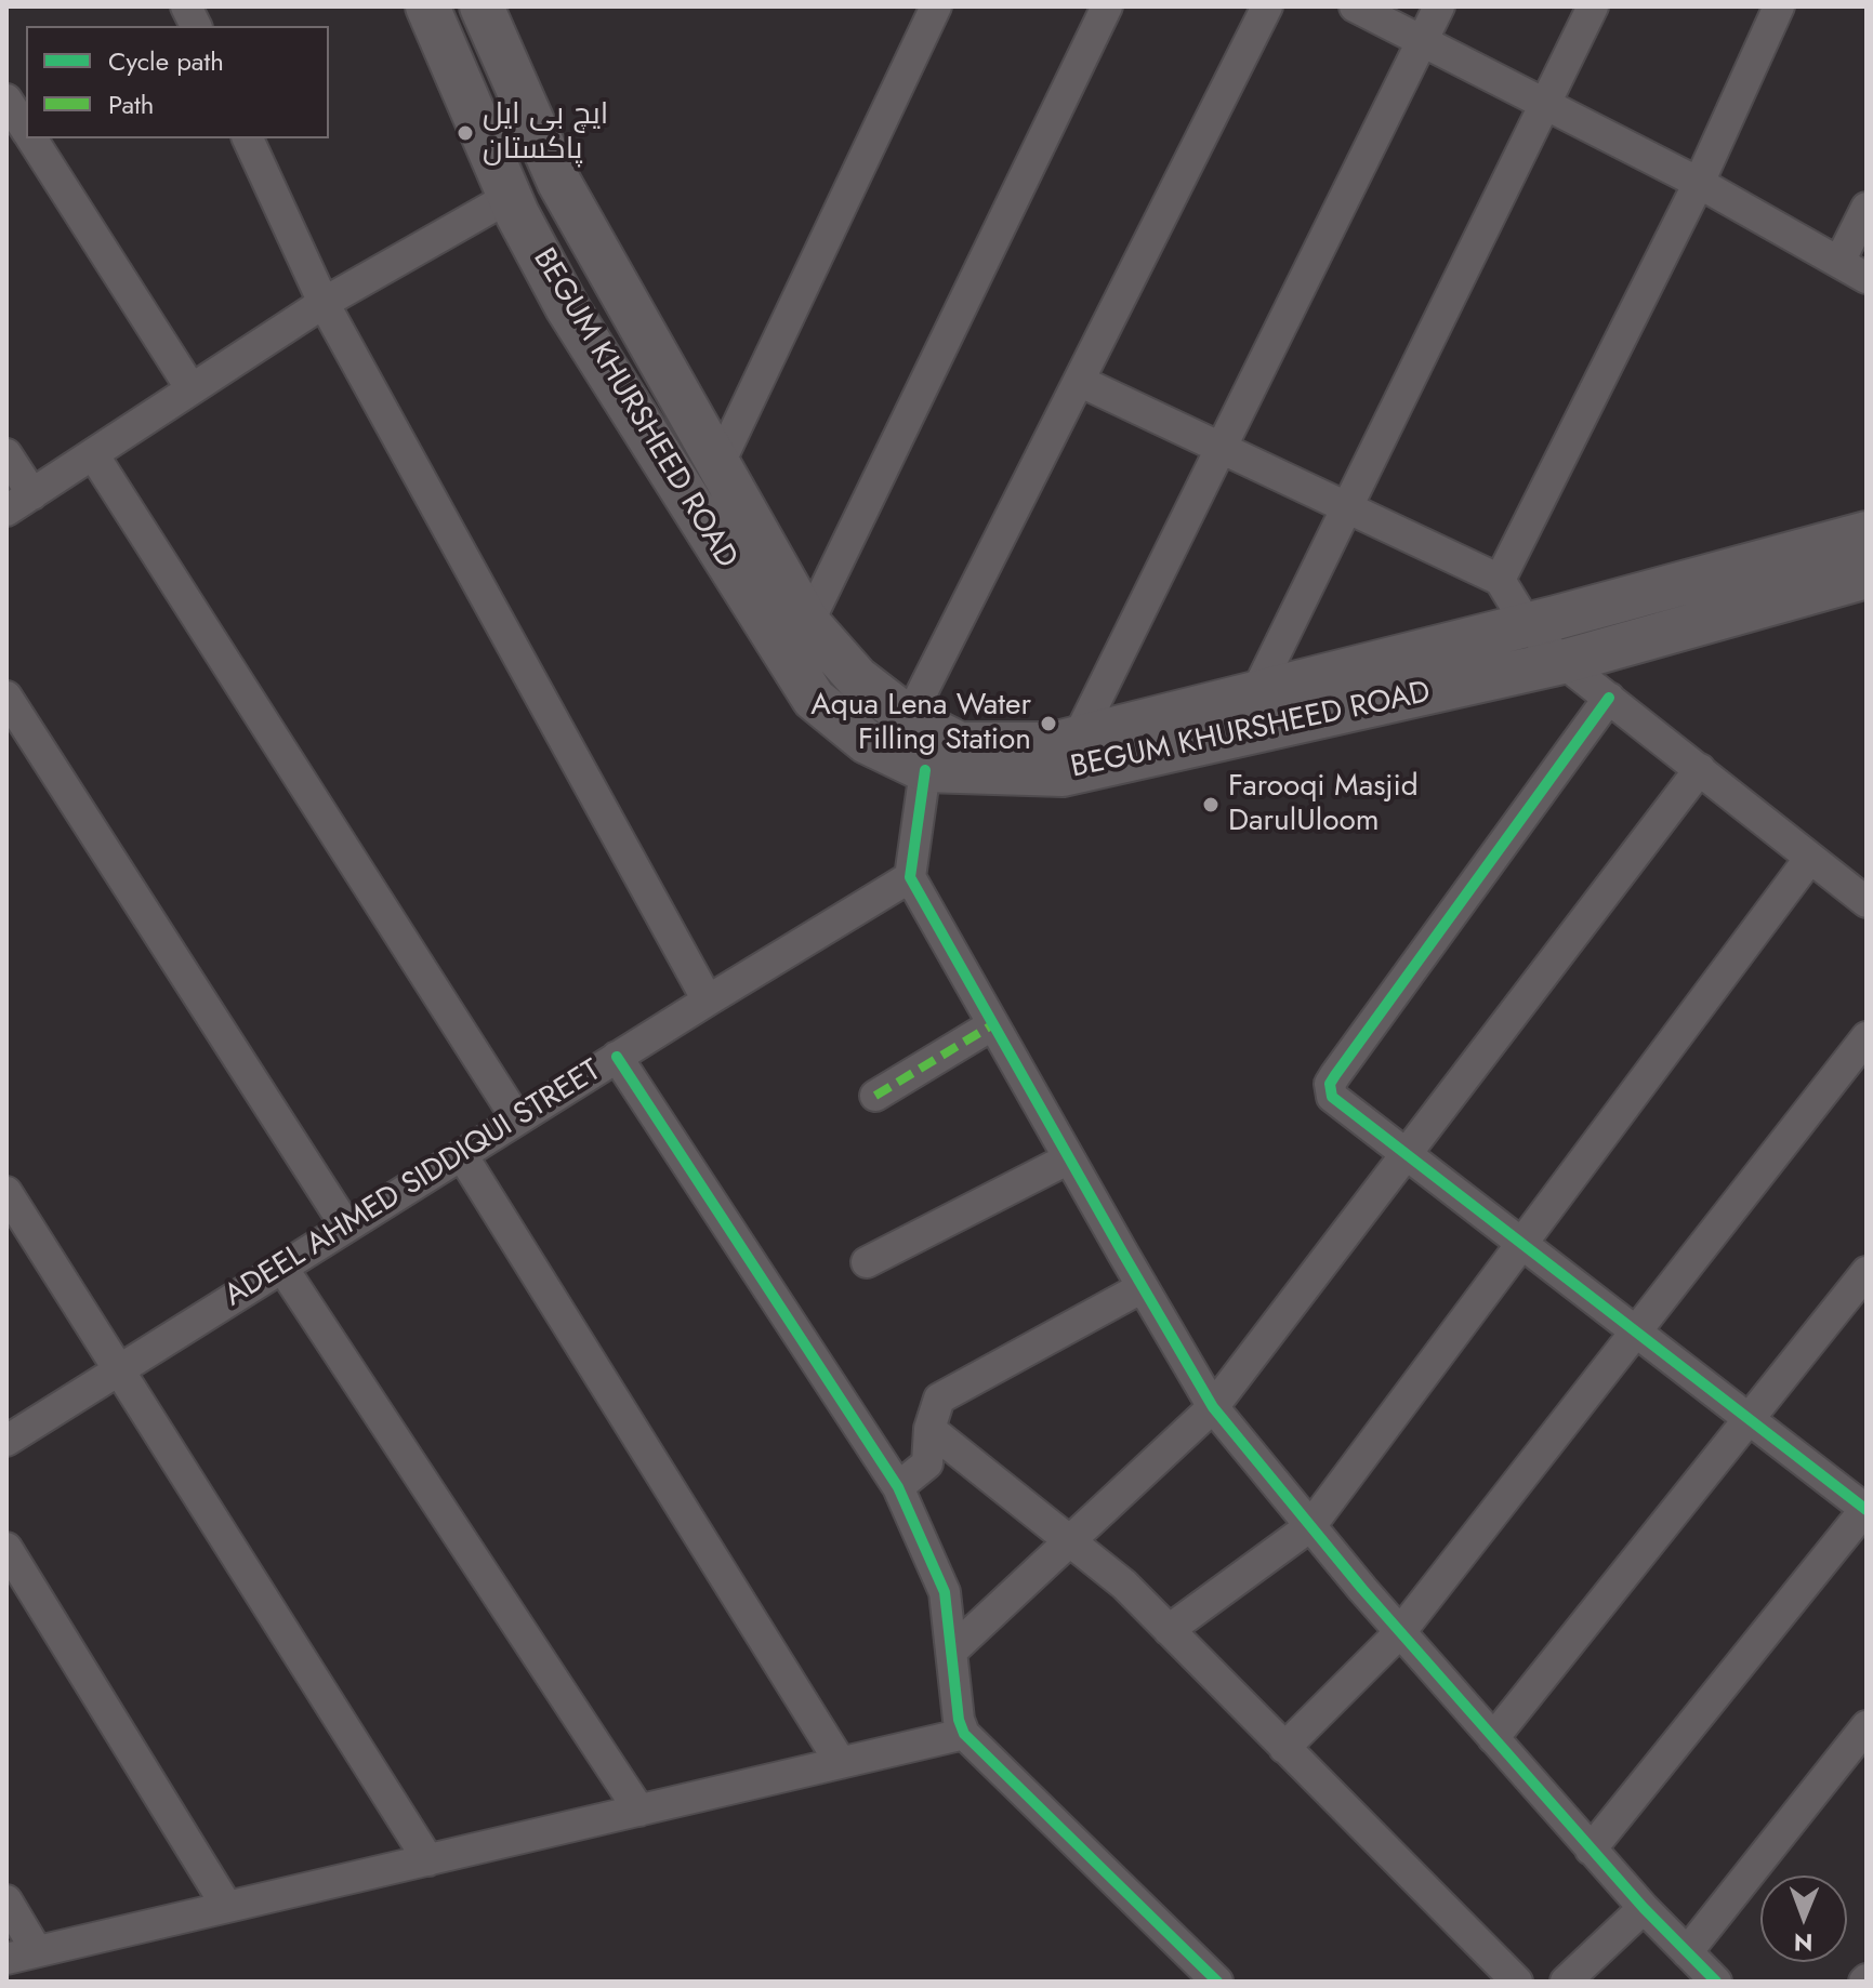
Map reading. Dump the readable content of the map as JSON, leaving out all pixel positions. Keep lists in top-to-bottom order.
{
  "streets": {
    "main road": ["BEGUM KHURSHEED ROAD"],
    "street": ["ADEEL AHMED SIDDIQUI STREET"]
  },
  "places": ["ایچ بی ایل پاکستان", "Aqua Lena Water Filling Station", "Farooqi Masjid DarulUloom"],
  "legend": ["Cycle path", "Path"],
  "north": "bottom"
}
